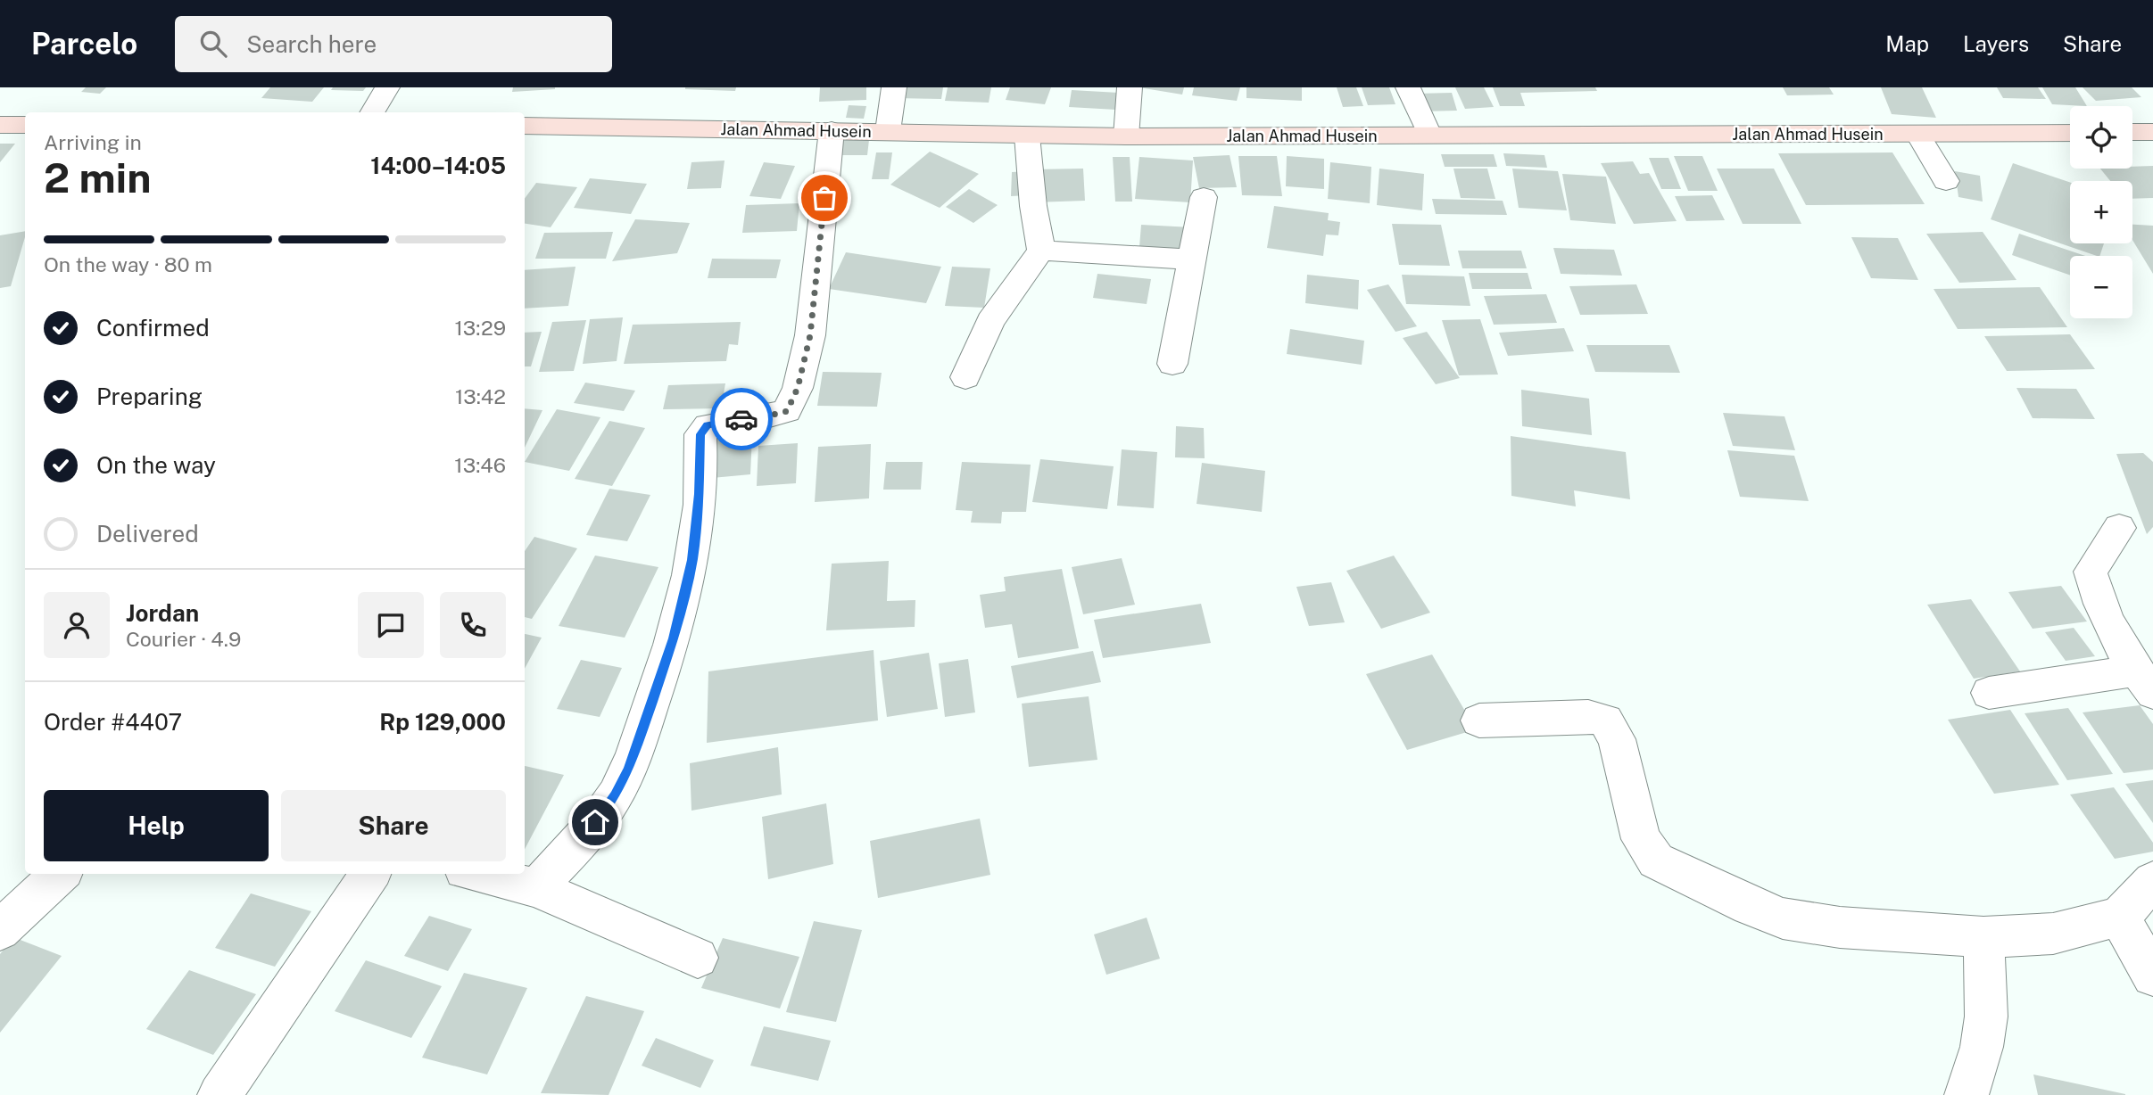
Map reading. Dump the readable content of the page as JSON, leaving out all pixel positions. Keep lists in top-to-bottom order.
{
  "streets": {
    "main road": ["Jalan Ahmad Husein"]
  },
  "page": {
    "header": "Parcelo",
    "search": "Search here",
    "nav": ["Map", "Layers", "Share"],
    "map_buttons": ["+", "−"],
    "heading": ["2 min", "Arriving in", "14:00–14:05"],
    "panel": [
      "Jordan",
      "Courier · 4.9",
      "Order #4407",
      "Rp 129,000"
    ],
    "bar": "On the way · 80 m",
    "list": [
      ["Confirmed", "13:29"],
      ["Preparing", "13:42"],
      ["On the way", "13:46"],
      "Delivered"
    ],
    "buttons": ["Help", "Share"]
  }
}
